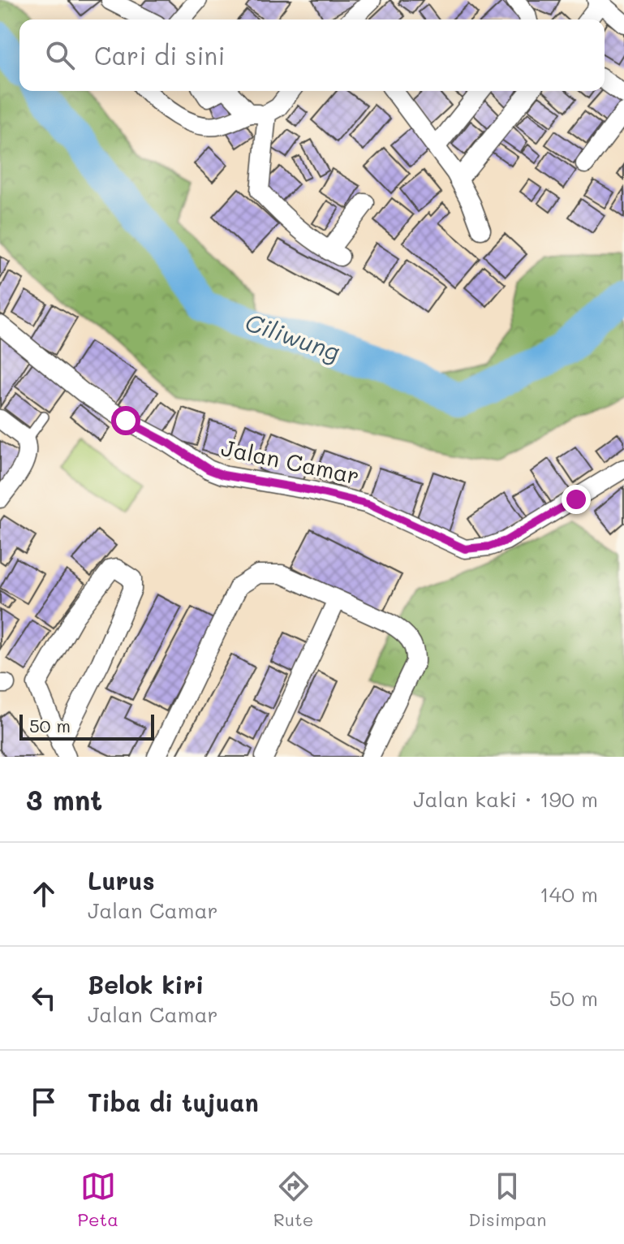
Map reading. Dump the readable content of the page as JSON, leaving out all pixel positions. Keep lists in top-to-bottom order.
{
  "streets": {
    "street": ["Jalan Camar"]
  },
  "water": ["Ciliwung"],
  "scale_bar": "50 m",
  "page": {
    "search": "Cari di sini",
    "scale": "50 m",
    "heading": ["3 mnt", "Jalan kaki · 190 m"],
    "list": [
      ["Lurus", "Jalan Camar", "140 m"],
      ["Belok kiri", "Jalan Camar", "50 m"],
      "Tiba di tujuan"
    ],
    "nav": ["Peta", "Rute", "Disimpan"]
  }
}
